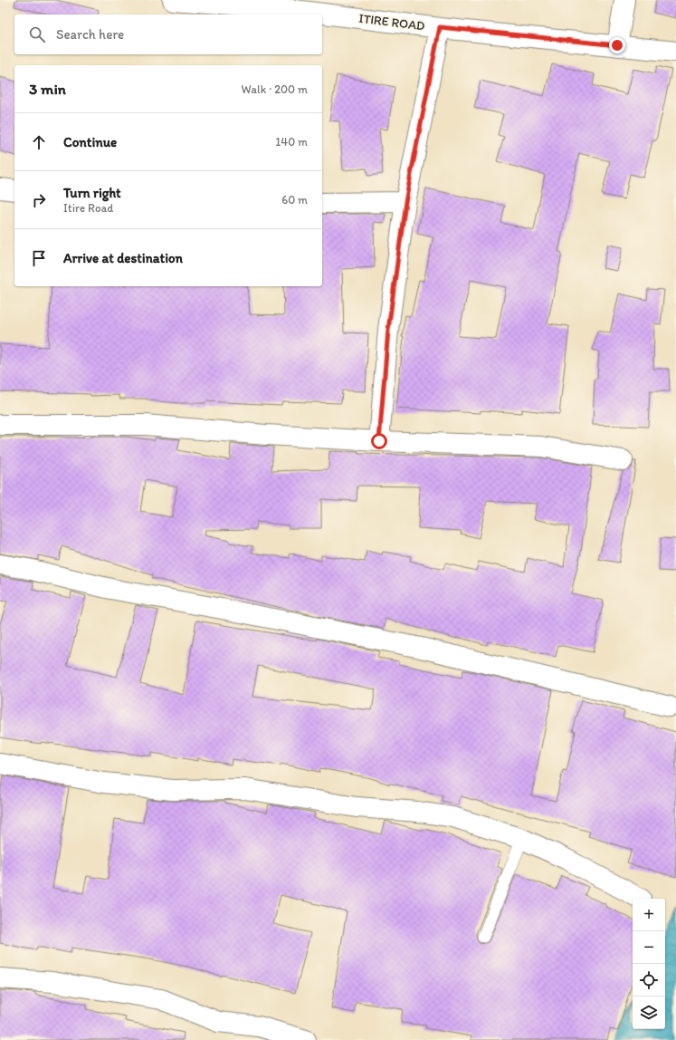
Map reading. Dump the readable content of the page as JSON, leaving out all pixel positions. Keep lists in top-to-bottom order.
{
  "streets": {
    "street": ["ITIRE ROAD"]
  },
  "page": {
    "search": "Search here",
    "heading": ["3 min", "Walk · 200 m"],
    "list": [
      ["Continue", "140 m"],
      ["Turn right", "Itire Road", "60 m"],
      "Arrive at destination"
    ],
    "map_buttons": ["+", "−"]
  }
}
